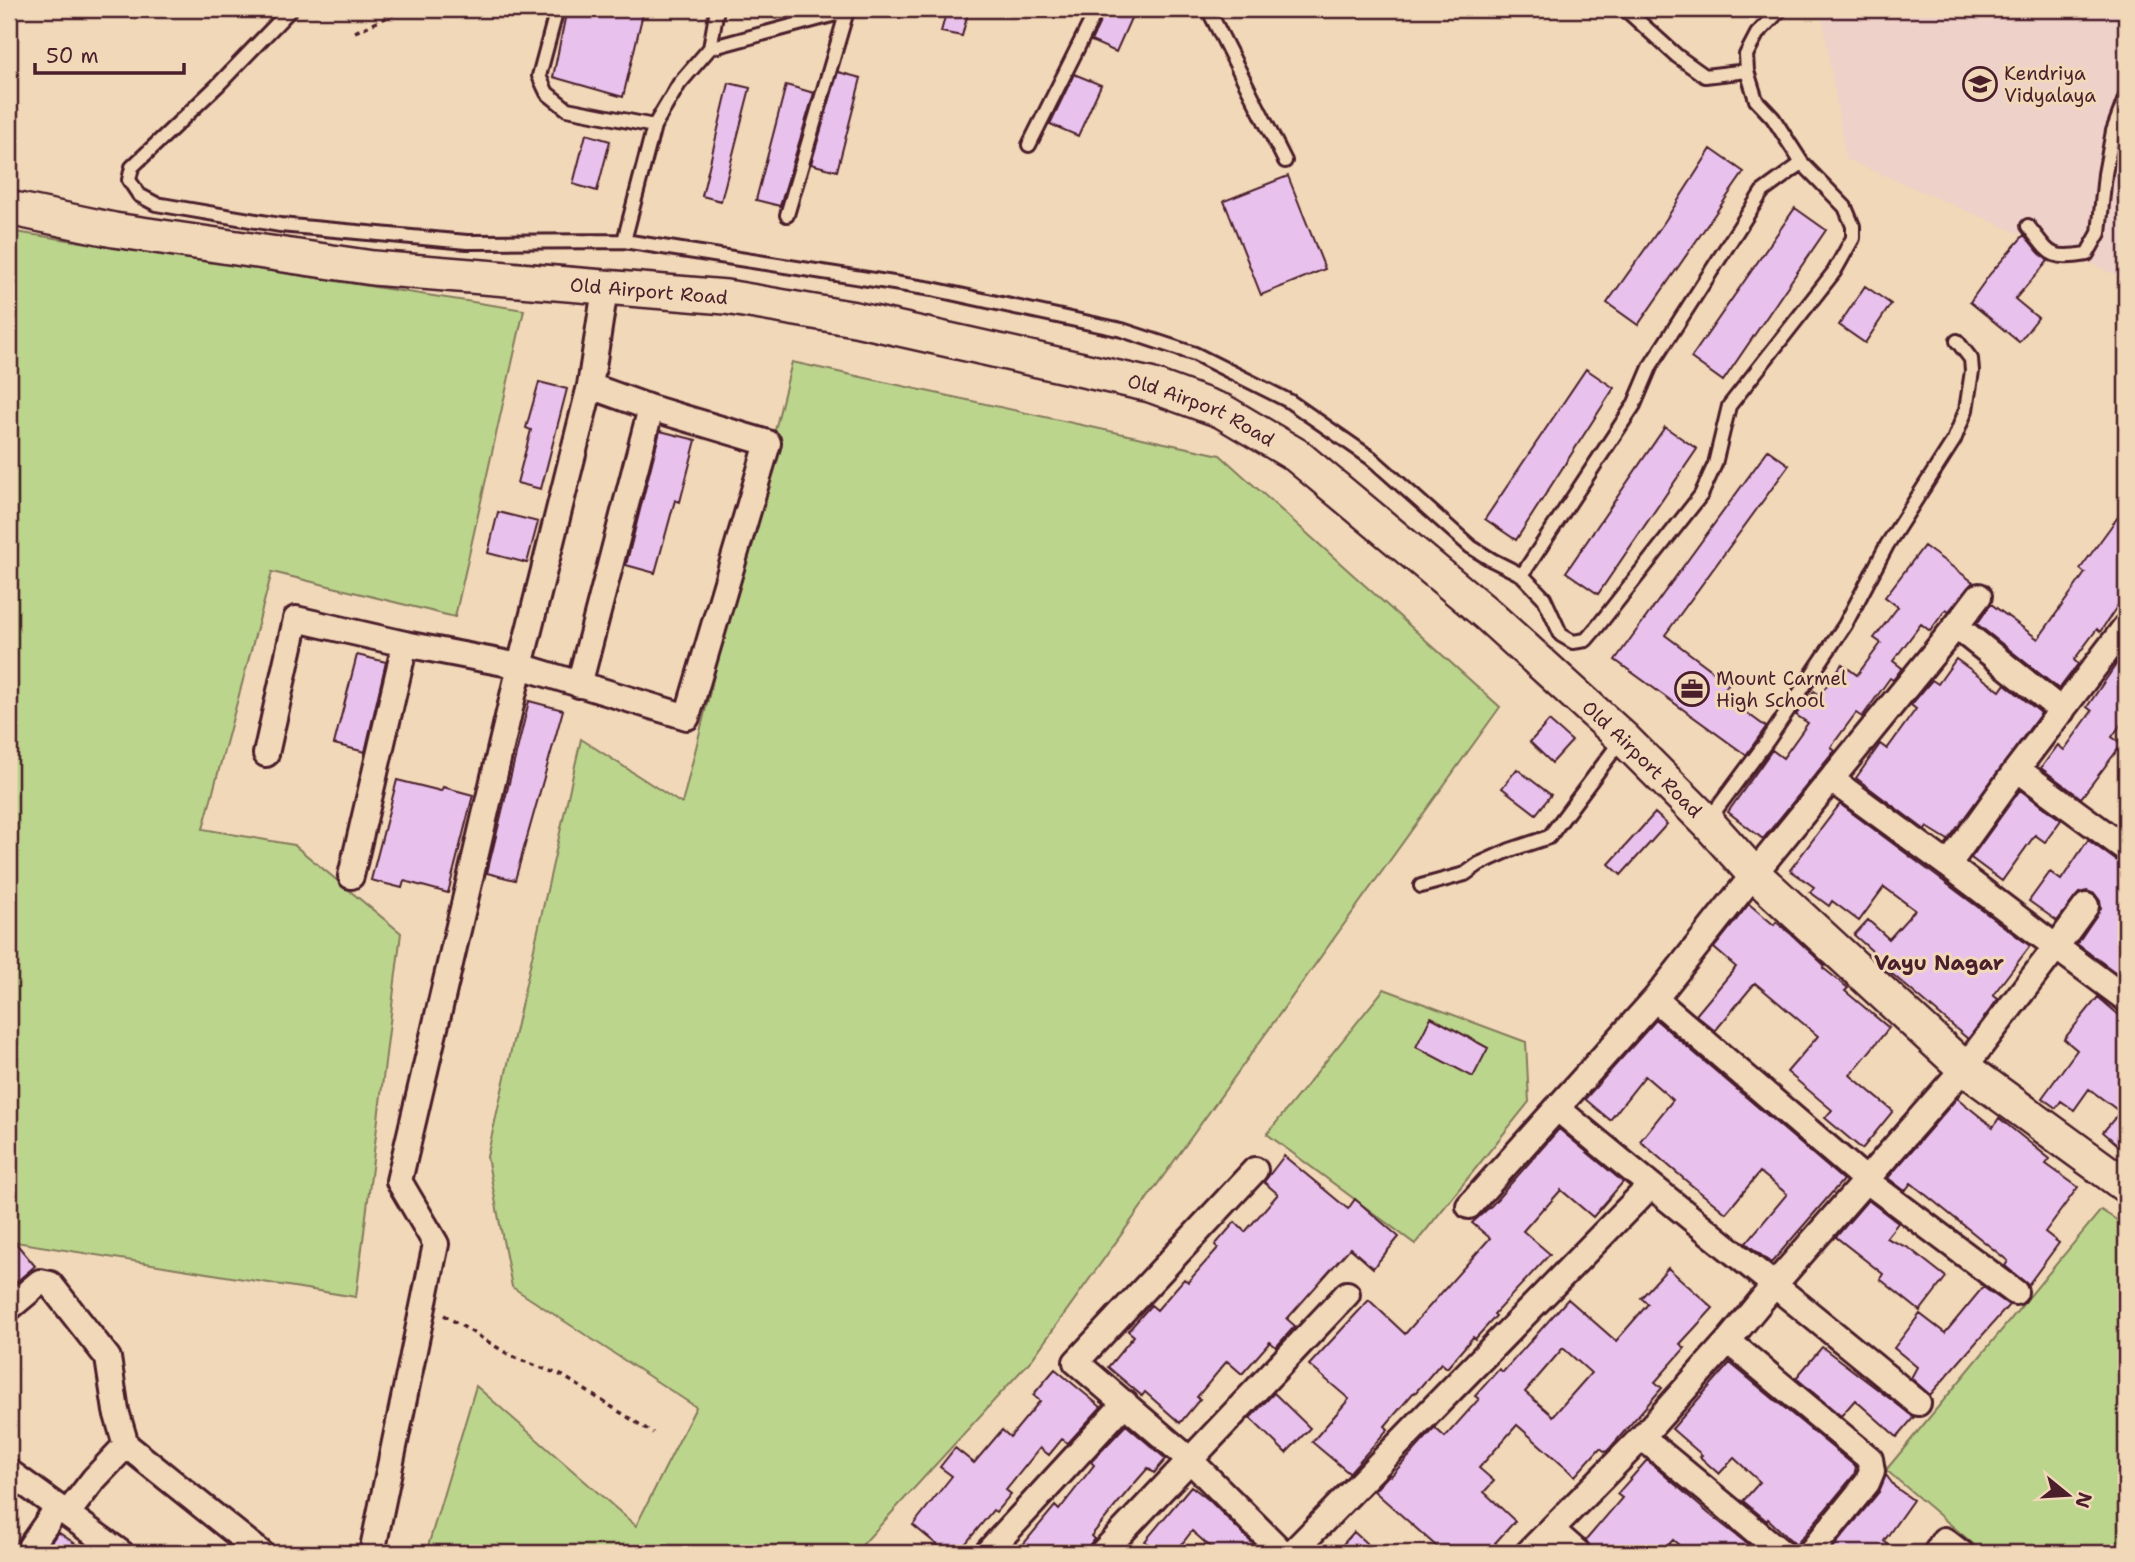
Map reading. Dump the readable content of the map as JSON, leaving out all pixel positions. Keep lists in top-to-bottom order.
{
  "streets": {
    "main road": ["Old Airport Road"]
  },
  "districts": ["Vayu Nagar"],
  "places": {
    "school or university": ["Kendriya Vidyalaya"],
    "office": ["Mount Carmel High School"]
  },
  "scale_bar": "50 m",
  "north": "right"
}
